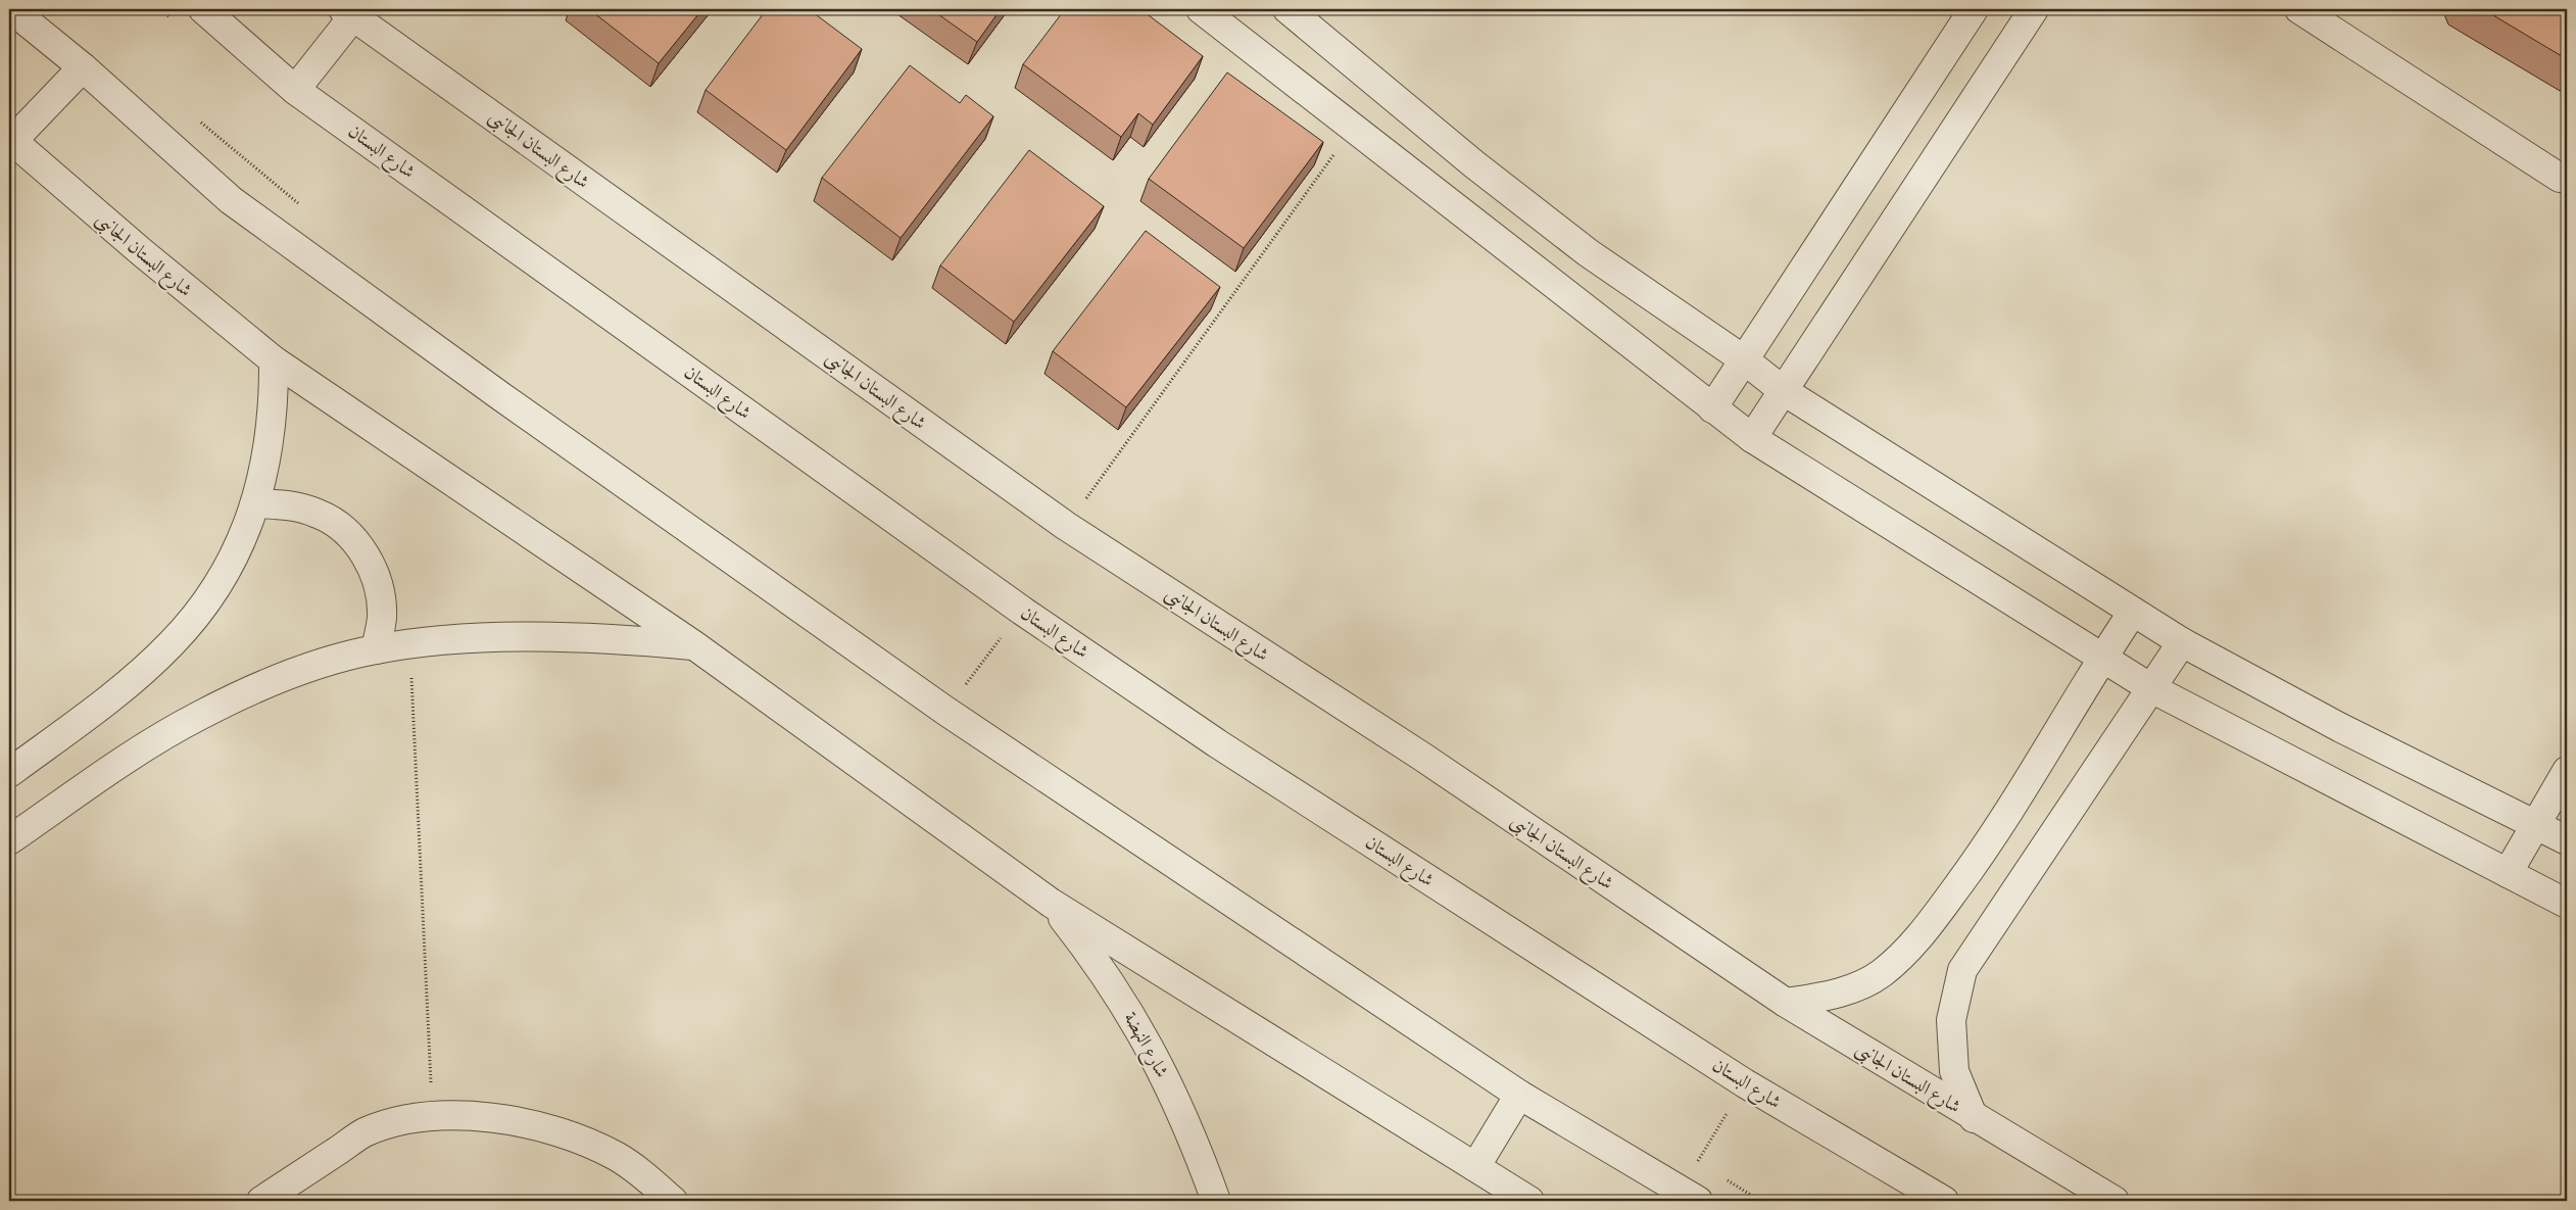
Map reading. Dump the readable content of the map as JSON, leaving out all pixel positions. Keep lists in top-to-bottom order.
{
  "streets": {
    "street": ["شارع البستان الجانبى", "شارع البستان", "شارع النهضة"]
  },
  "crossings": [
    ["شارع البستان الجانبى", "شارع النهضة"]
  ]
}
